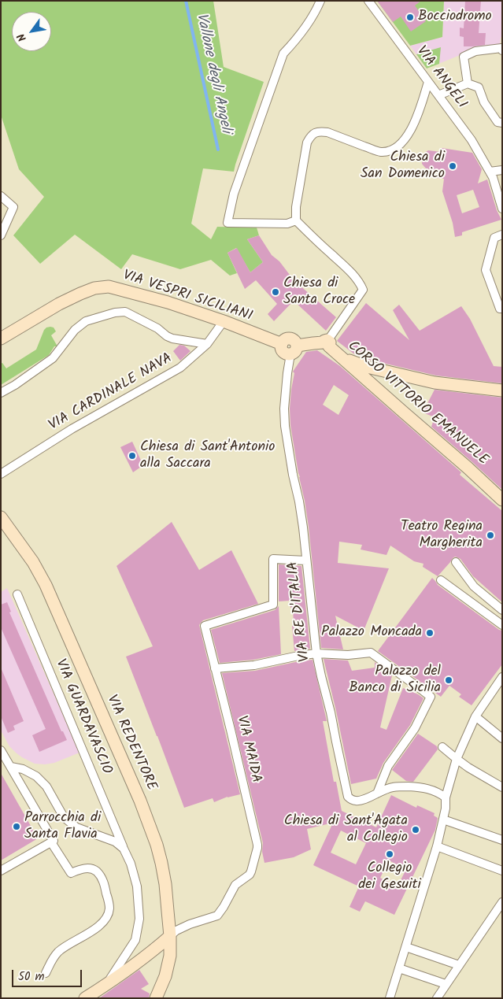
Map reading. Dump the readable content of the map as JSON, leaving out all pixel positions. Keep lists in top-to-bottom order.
{
  "streets": {
    "street": [
      "VIA ANGELI",
      "VIA VESPRI SICILIANI",
      "VIA CARDINALE NAVA",
      "CORSO VITTORIO EMANUELE",
      "VIA RE D'ITALIA",
      "VIA GUARDAVASCIO",
      "VIA REDENTORE",
      "VIA MAIDA"
    ]
  },
  "crossings": [
    ["VIA VESPRI SICILIANI", "VIA CARDINALE NAVA"],
    ["VIA VESPRI SICILIANI", "VIA RE D'ITALIA"],
    ["VIA RE D'ITALIA", "VIA MAIDA"],
    ["VIA REDENTORE", "VIA MAIDA"]
  ],
  "water": ["Vallone degli Angeli"],
  "places": [
    "Bocciodromo",
    "Chiesa di San Domenico",
    "Chiesa di Santa Croce",
    "Chiesa di Sant'Antonio alla Saccara",
    "Teatro Regina Margherita",
    "Palazzo Moncada",
    "Palazzo del Banco di Sicilia",
    "Parrocchia di Santa Flavia",
    "Chiesa di Sant'Agata al Collegio",
    "Collegio dei Gesuiti"
  ],
  "scale_bar": "50 m",
  "north": "bottom left"
}
